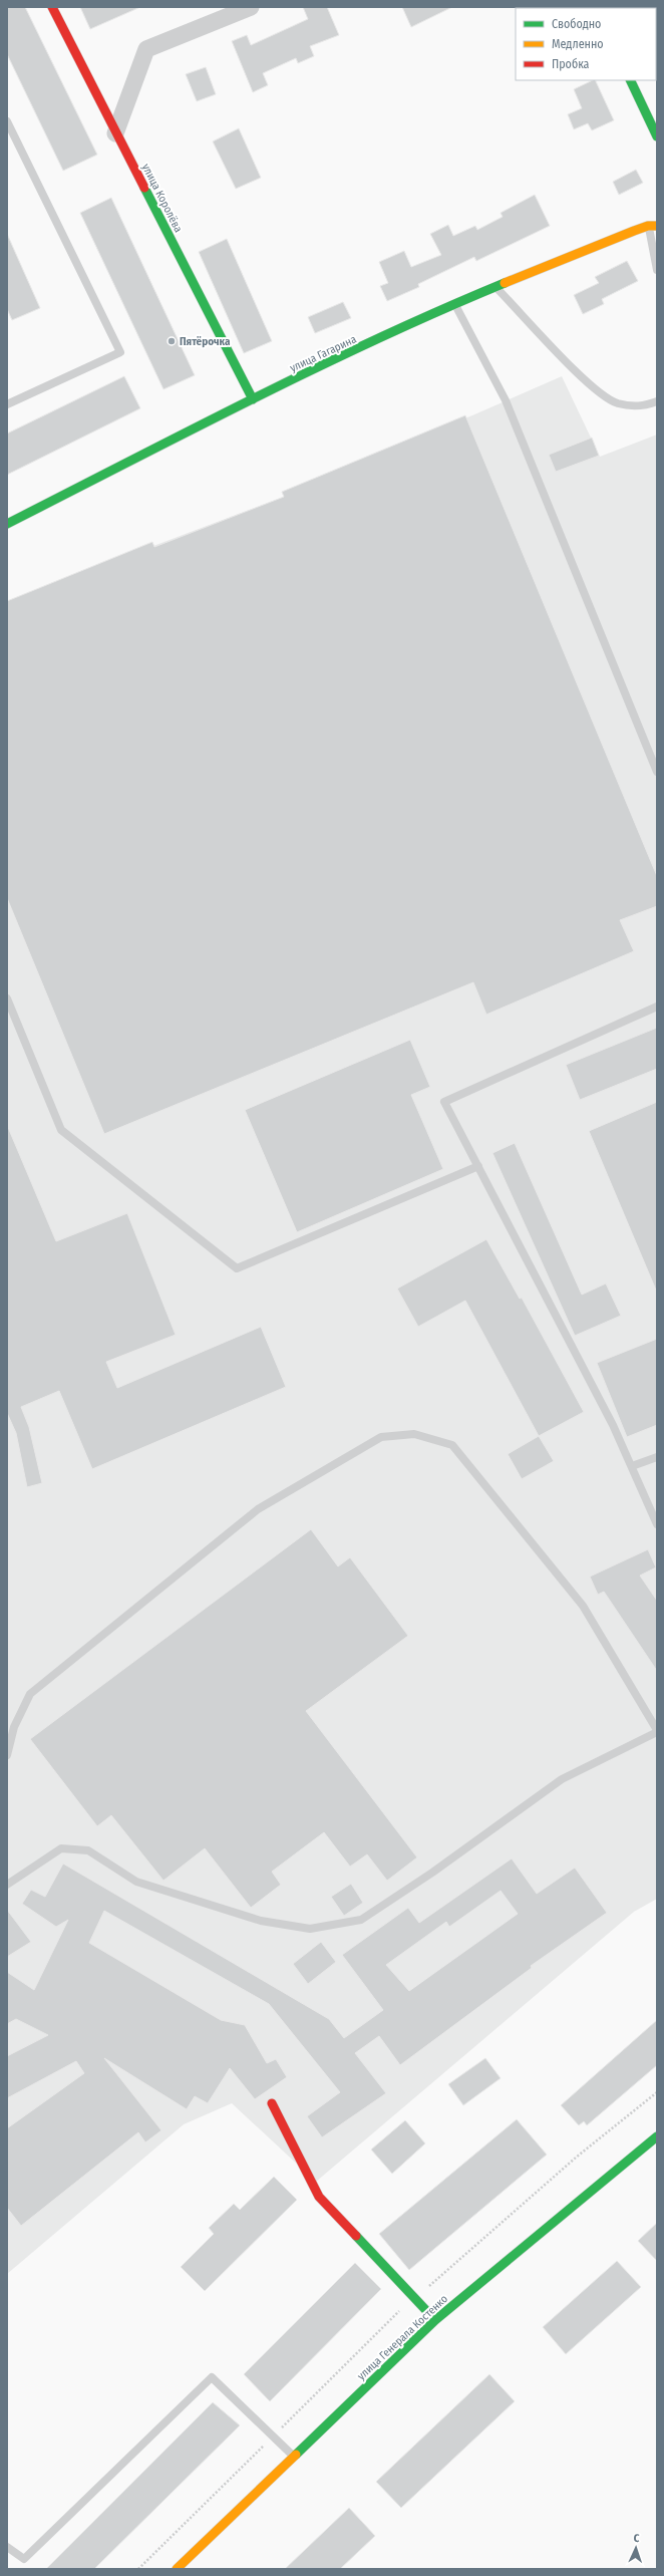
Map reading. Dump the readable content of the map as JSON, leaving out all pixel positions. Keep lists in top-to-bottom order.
{
  "streets": {
    "street": ["улица Королёва", "улица Гагарина", "улица Генерала Костенко"]
  },
  "crossings": [
    ["улица Королёва", "улица Гагарина"]
  ],
  "places": ["Пятёрочка"],
  "legend": ["Свободно", "Медленно", "Пробка"],
  "north": "top"
}
